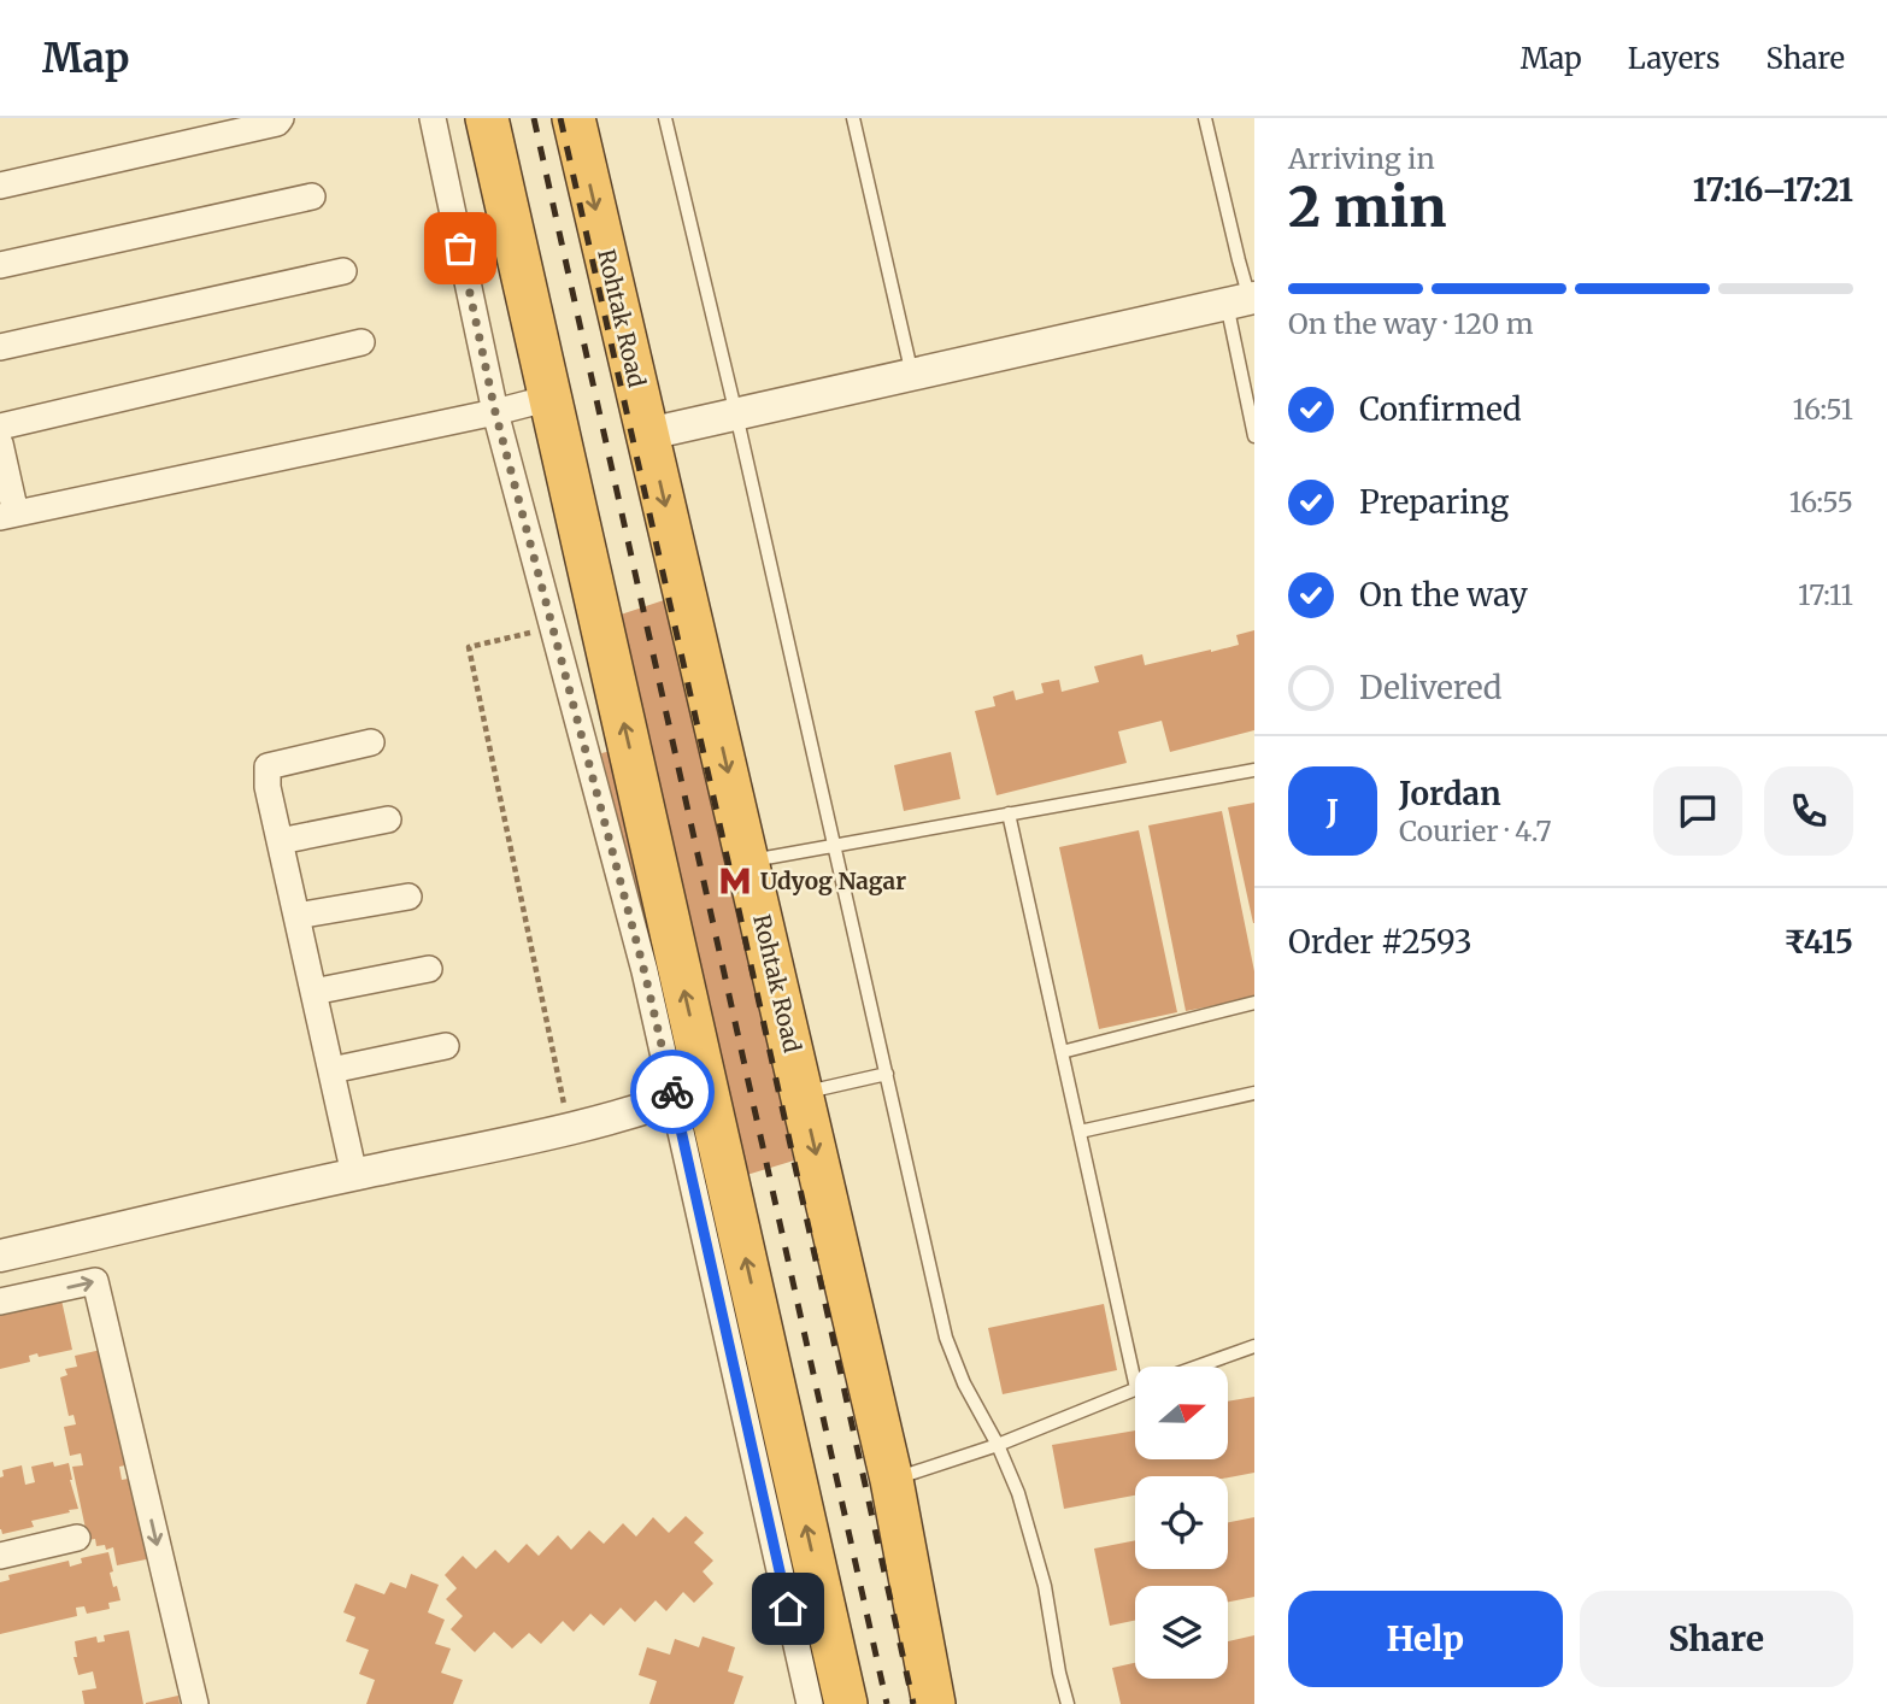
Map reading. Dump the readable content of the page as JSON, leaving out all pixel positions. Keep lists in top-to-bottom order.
{
  "streets": {
    "highway": ["Rohtak Road"]
  },
  "places": {
    "metro station": ["Udyog Nagar"]
  },
  "north": "right",
  "page": {
    "header": "Map",
    "nav": ["Map", "Layers", "Share"],
    "heading": ["2 min", "Arriving in", "17:16–17:21"],
    "panel": [
      "Jordan",
      "Courier · 4.7",
      "Order #2593",
      "₹415"
    ],
    "bar": "On the way · 120 m",
    "list": [
      ["Confirmed", "16:51"],
      ["Preparing", "16:55"],
      ["On the way", "17:11"],
      "Delivered"
    ],
    "round": "J",
    "buttons": ["Help", "Share"]
  }
}
